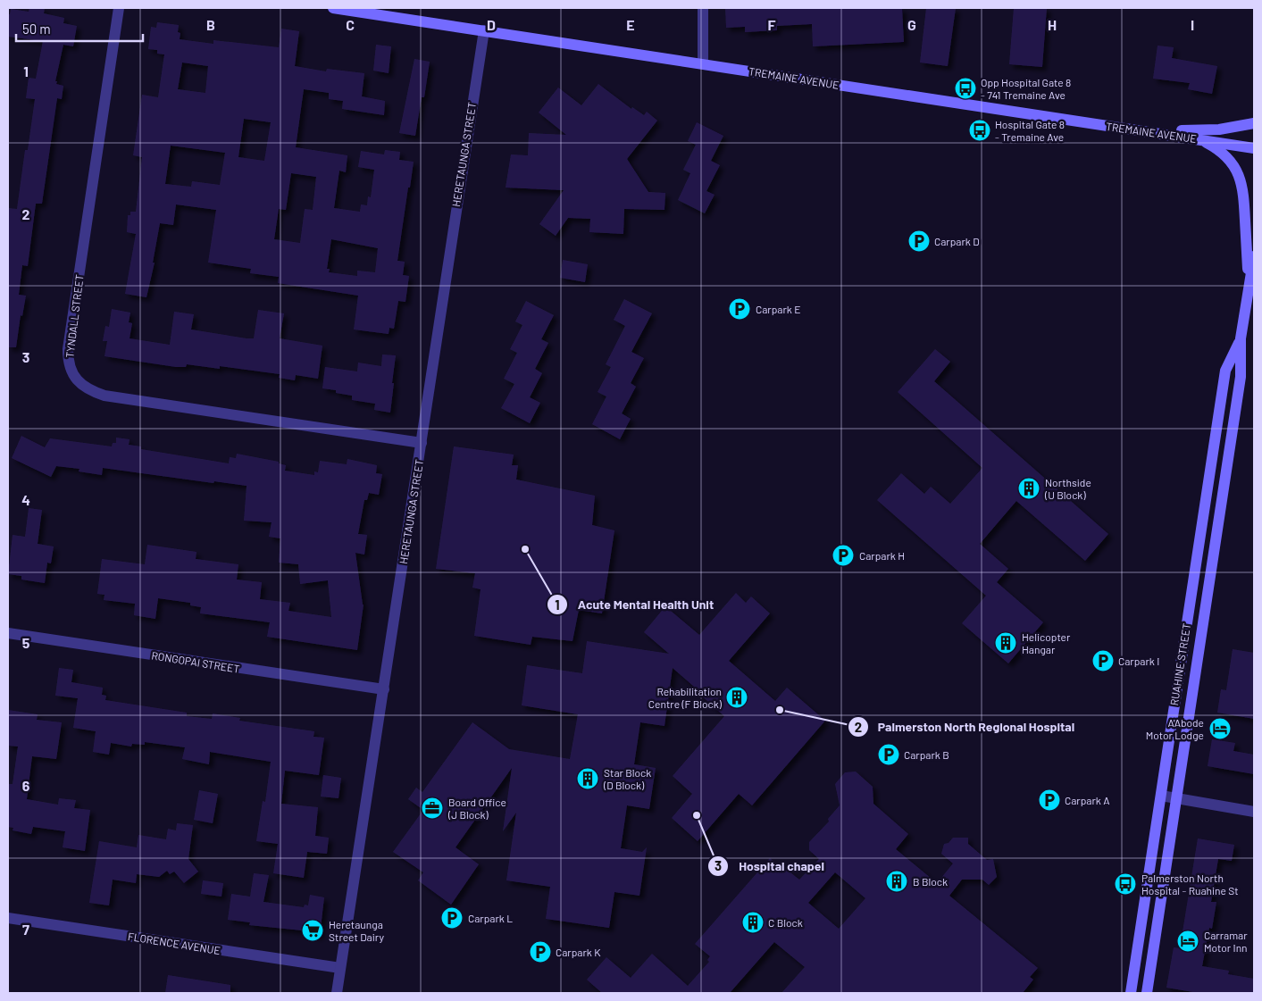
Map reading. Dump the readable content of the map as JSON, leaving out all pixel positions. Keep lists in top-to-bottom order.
{
  "streets": {
    "main road": ["TREMAINE AVENUE", "RUAHINE STREET"],
    "street": [
      "HERETAUNGA STREET",
      "TYNDALL STREET",
      "RONGOPAI STREET",
      "FLORENCE AVENUE"
    ]
  },
  "crossings": [
    ["TREMAINE AVENUE", "HERETAUNGA STREET"],
    ["HERETAUNGA STREET", "TYNDALL STREET"],
    ["HERETAUNGA STREET", "RONGOPAI STREET"],
    ["HERETAUNGA STREET", "FLORENCE AVENUE"]
  ],
  "places": {
    "bus stop": ["Opp Hospital Gate 8 - 741 Tremaine Ave", "Hospital Gate 8 - Tremaine Ave", "Palmerston North Hospital - Ruahine St"],
    "parking": [
      "Carpark D",
      "Carpark E",
      "Carpark H",
      "Carpark I",
      "Carpark B",
      "Carpark A",
      "Carpark L",
      "Carpark K"
    ],
    "building": [
      "Northside (U Block)",
      "Helicopter Hangar",
      "Rehabilitation Centre (F Block)",
      "Star Block (D Block)",
      "B Block",
      "C Block"
    ],
    "other": ["Acute Mental Health Unit", "Palmerston North Regional Hospital", "Hospital chapel"],
    "hotel": ["A'Abode Motor Lodge", "Carramar Motor Inn"],
    "office": ["Board Office (J Block)"],
    "supermarket": ["Heretaunga Street Dairy"]
  },
  "scale_bar": "50 m",
  "grid": {
    "columns": [
      "B",
      "C",
      "D",
      "E",
      "F",
      "G",
      "H",
      "I"
    ],
    "rows": [
      "1",
      "2",
      "3",
      "4",
      "5",
      "6",
      "7"
    ]
  }
}
